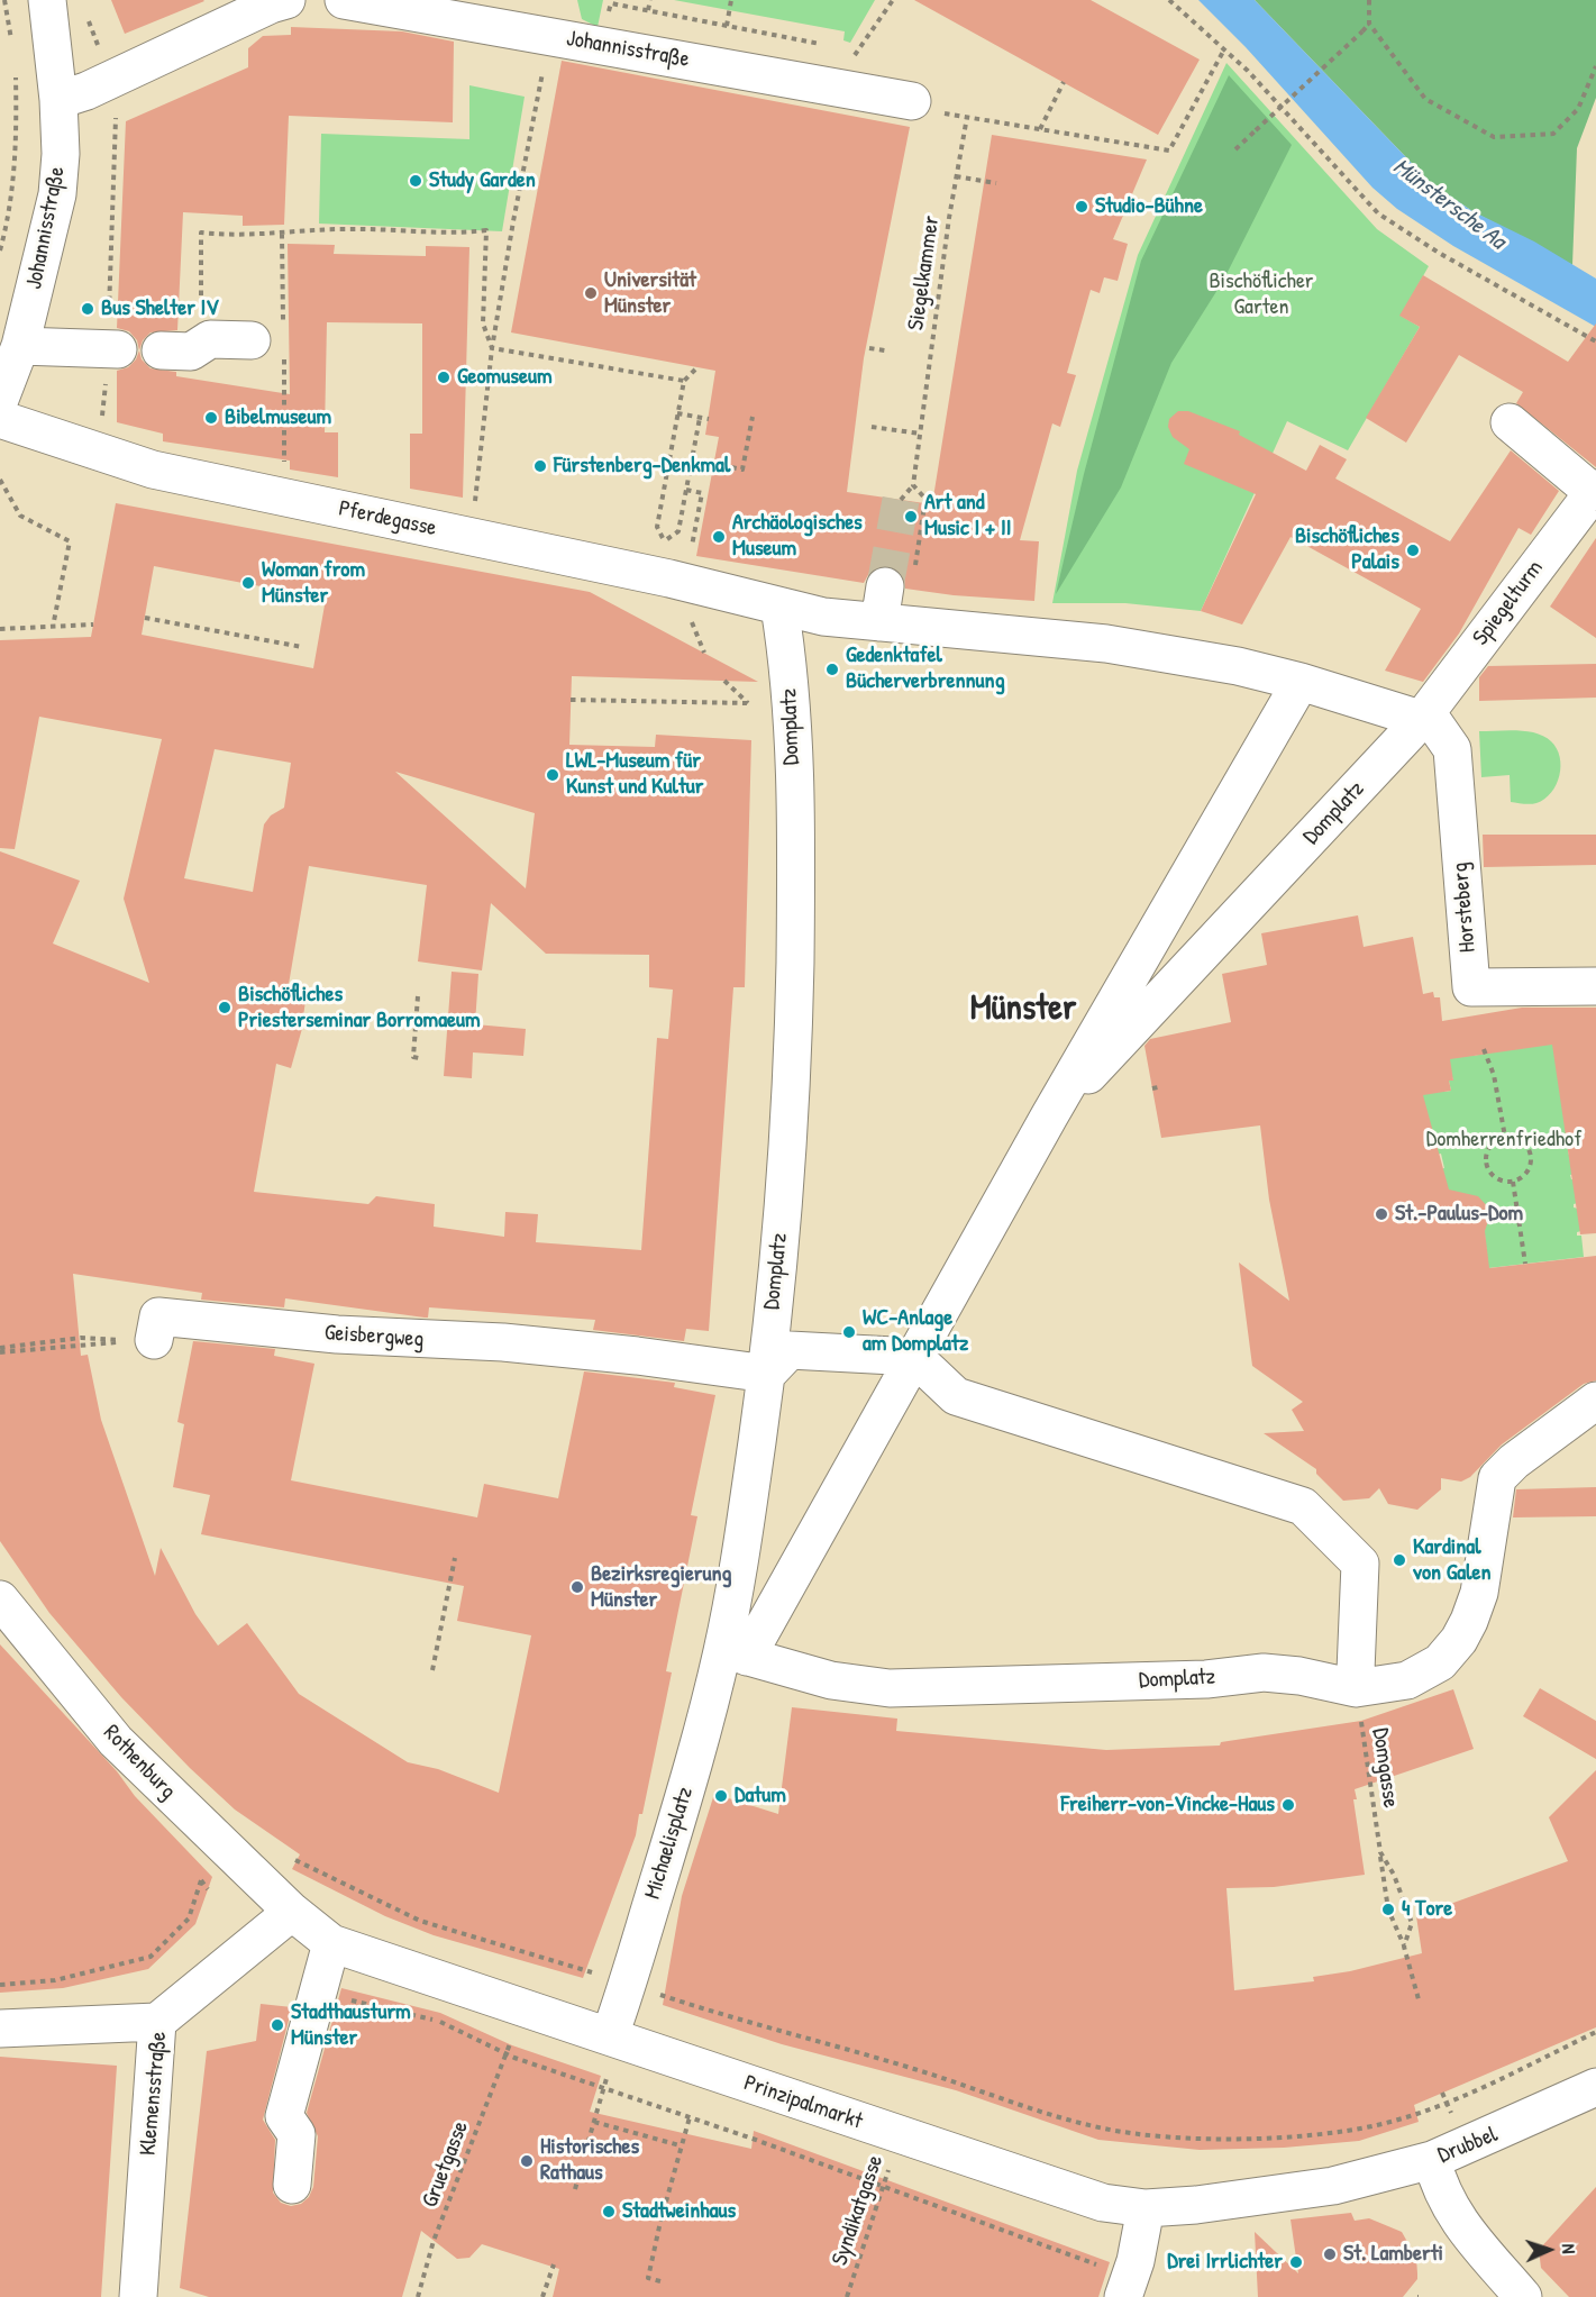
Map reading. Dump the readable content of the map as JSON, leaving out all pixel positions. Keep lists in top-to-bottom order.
{
  "streets": {
    "street": [
      "Johannisstraße",
      "Pferdegasse",
      "Spiegelturm",
      "Domplatz",
      "Horsteberg",
      "Geisbergweg",
      "Rothenburg",
      "Michaelisplatz",
      "Klemensstraße",
      "Prinzipalmarkt",
      "Drubbel"
    ],
    "path": [
      "Siegelkammer",
      "Domgasse",
      "Gruetgasse",
      "Syndikatgasse"
    ]
  },
  "crossings": [
    ["Pferdegasse", "Domplatz"],
    ["Spiegelturm", "Domplatz"],
    ["Spiegelturm", "Horsteberg"],
    ["Domplatz", "Horsteberg"],
    ["Domplatz", "Geisbergweg"],
    ["Domplatz", "Domgasse"],
    ["Domplatz", "Michaelisplatz"],
    ["Rothenburg", "Klemensstraße"],
    ["Rothenburg", "Prinzipalmarkt"],
    ["Michaelisplatz", "Prinzipalmarkt"],
    ["Klemensstraße", "Prinzipalmarkt"],
    ["Prinzipalmarkt", "Drubbel"],
    ["Prinzipalmarkt", "Syndikatgasse"]
  ],
  "districts": ["Münster"],
  "water": ["Münstersche Aa"],
  "parks": ["Bischöflicher Garten", "Domherrenfriedhof"],
  "places": [
    "Study Garden",
    "Studio-Bühne",
    "Universität Münster",
    "Bus Shelter IV",
    "Geomuseum",
    "Bibelmuseum",
    "Fürstenberg-Denkmal",
    "Art and Music I + II",
    "Archäologisches Museum",
    "Bischöfliches Palais",
    "Woman from Münster",
    "Gedenktafel Bücherverbrennung",
    "LWL-Museum für Kunst und Kultur",
    "Bischöfliches Priesterseminar Borromaeum",
    "St.-Paulus-Dom",
    "WC-Anlage am Domplatz",
    "Kardinal von Galen",
    "Bezirksregierung Münster",
    "Datum",
    "Freiherr-von-Vincke-Haus",
    "4 Tore",
    "Stadthausturm Münster",
    "Historisches Rathaus",
    "Stadtweinhaus",
    "St. Lamberti",
    "Drei Irrlichter"
  ],
  "north": "right"
}
